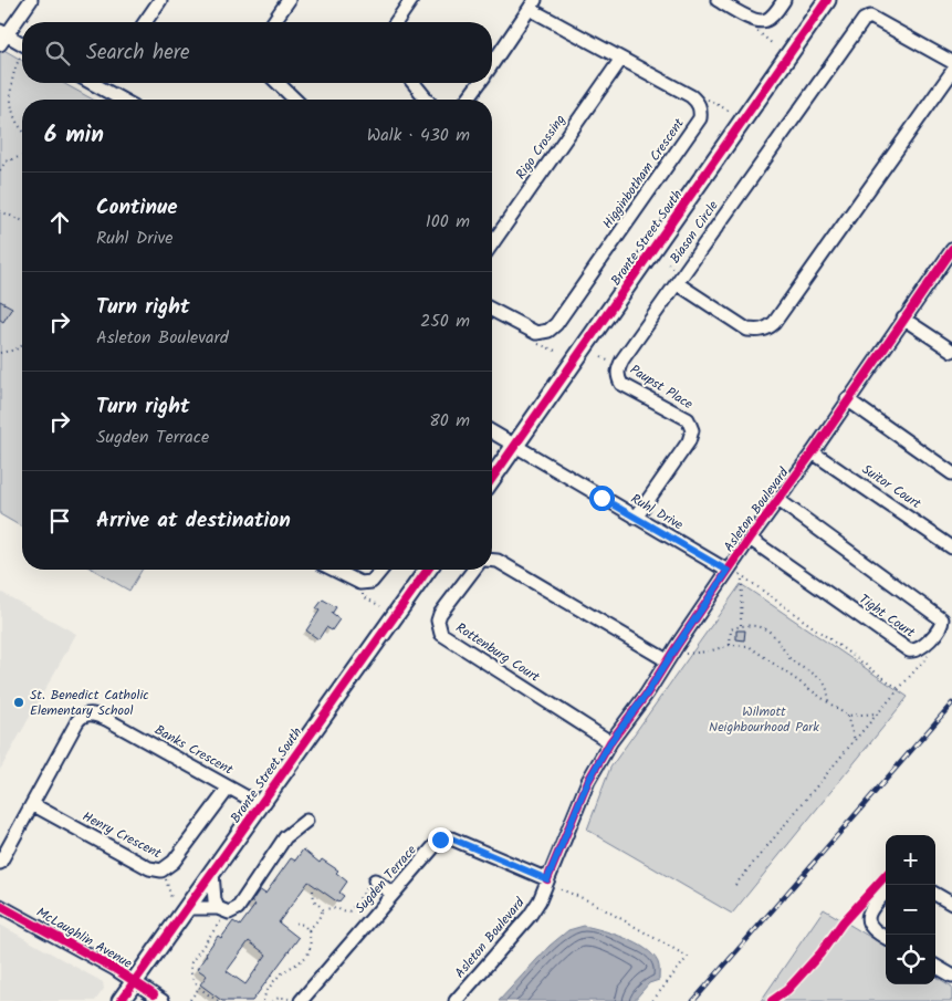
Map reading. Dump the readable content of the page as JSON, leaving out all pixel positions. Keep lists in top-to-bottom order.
{
  "streets": {
    "main road": ["Bronte Street South"],
    "street": [
      "Rigo Crossing",
      "Higginbotham Crescent",
      "Biason Circle",
      "Paupst Place",
      "Suitor Court",
      "Asleton Boulevard",
      "Ruhl Drive",
      "Tight Court",
      "Rottenburg Court",
      "Banks Crescent",
      "Henry Crescent",
      "Sugden Terrace",
      "McLaughlin Avenue"
    ]
  },
  "crossings": [
    ["Biason Circle", "Paupst Place"],
    ["Bronte Street South", "Ruhl Drive"],
    ["Bronte Street South", "Banks Crescent"],
    ["Bronte Street South", "McLaughlin Avenue"],
    ["Paupst Place", "Ruhl Drive"],
    ["Suitor Court", "Asleton Boulevard"],
    ["Asleton Boulevard", "Ruhl Drive"],
    ["Asleton Boulevard", "Tight Court"],
    ["Asleton Boulevard", "Rottenburg Court"],
    ["Asleton Boulevard", "Sugden Terrace"],
    ["Banks Crescent", "Henry Crescent"]
  ],
  "parks": ["Wilmott Neighbourhood Park"],
  "places": ["St. Benedict Catholic Elementary School"],
  "page": {
    "search": "Search here",
    "heading": ["6 min", "Walk · 430 m"],
    "list": [
      ["Continue", "Ruhl Drive", "100 m"],
      ["Turn right", "Asleton Boulevard", "250 m"],
      ["Turn right", "Sugden Terrace", "80 m"],
      "Arrive at destination"
    ],
    "map_buttons": ["+", "−"]
  }
}
